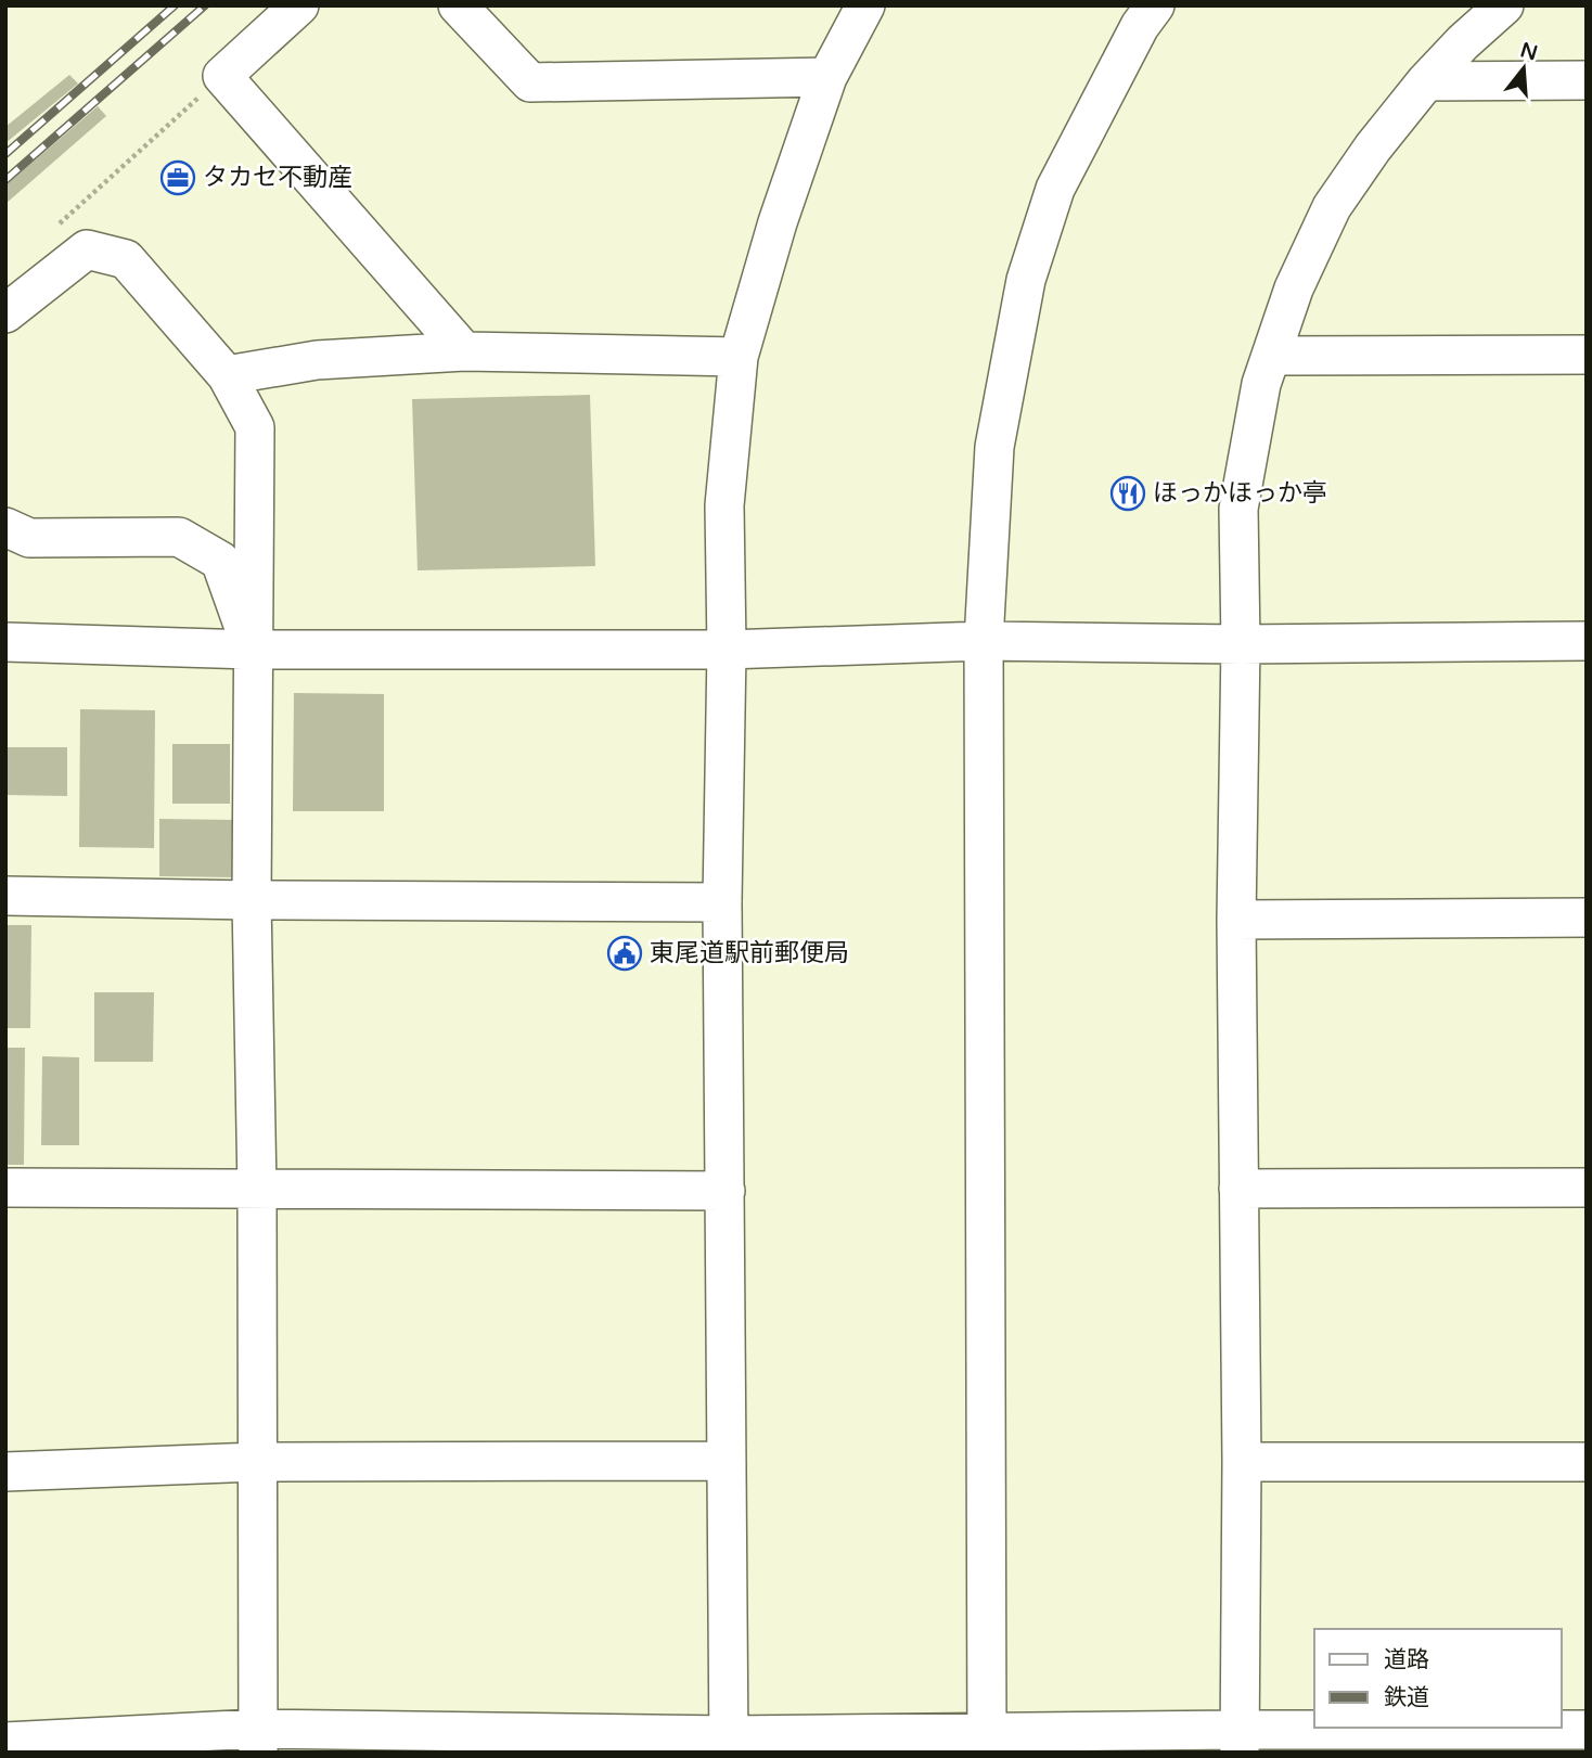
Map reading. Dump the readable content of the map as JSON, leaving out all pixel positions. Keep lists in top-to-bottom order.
{
  "places": {
    "office": ["タカセ不動産"],
    "restaurant": ["ほっかほっか亭"],
    "public building": ["東尾道駅前郵便局"]
  },
  "legend": ["道路", "鉄道"],
  "north": "top"
}
